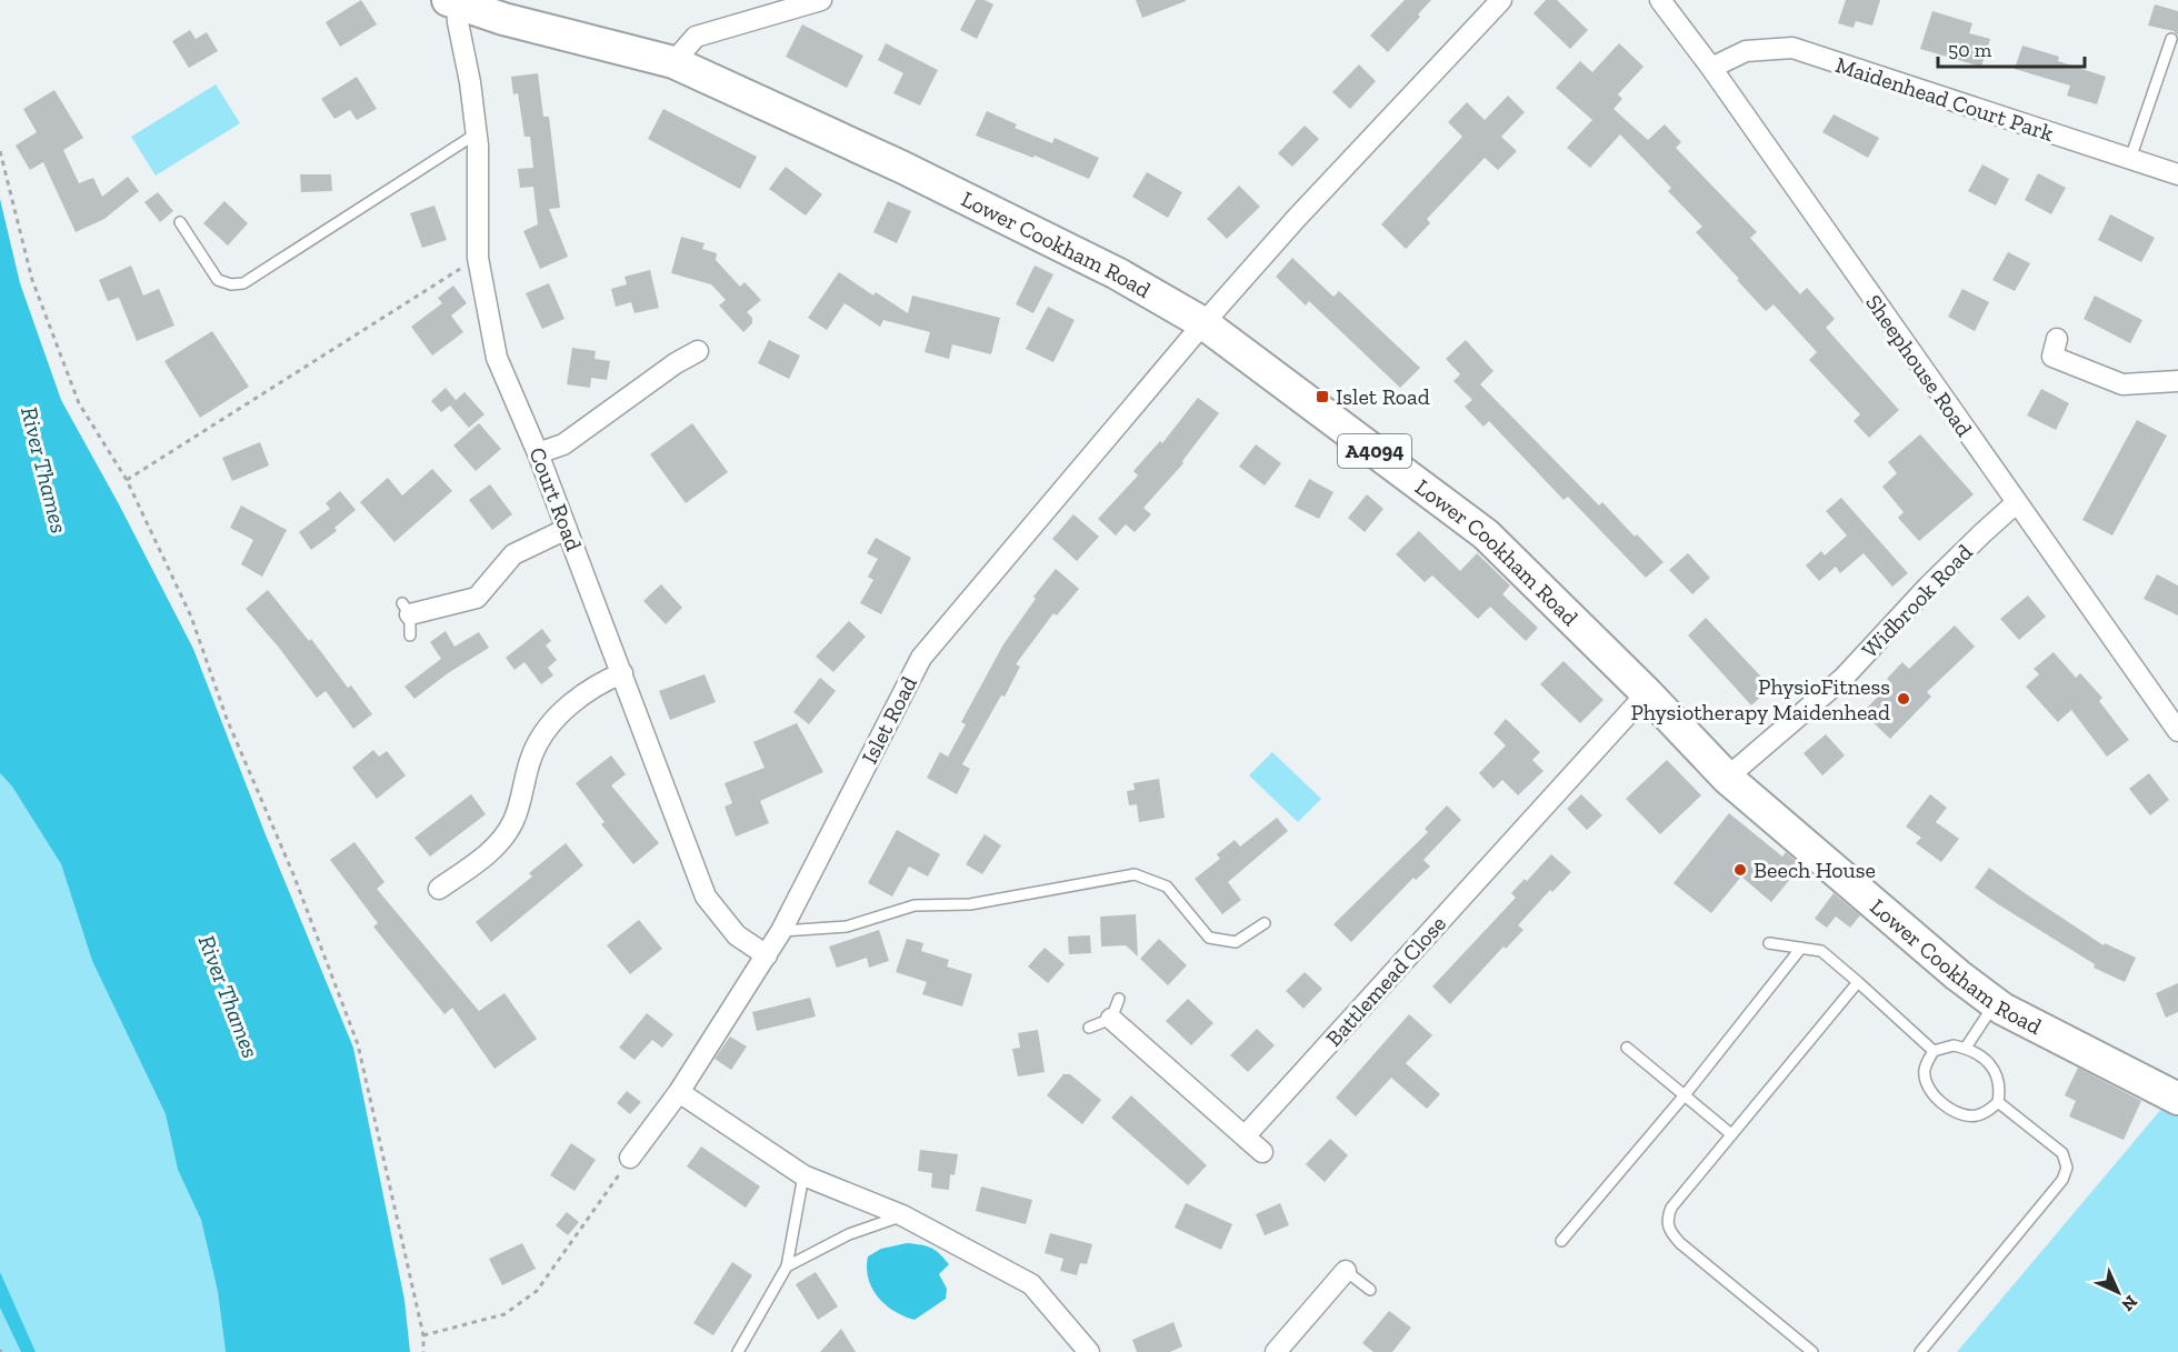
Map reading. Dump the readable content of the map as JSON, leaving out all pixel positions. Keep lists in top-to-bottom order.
{
  "streets": {
    "main road": ["Lower Cookham Road", "A4094"],
    "street": [
      "Maidenhead Court Park",
      "Sheephouse Road",
      "Court Road",
      "Widbrook Road",
      "Islet Road",
      "Battlemead Close"
    ]
  },
  "crossings": [
    ["Maidenhead Court Park", "Sheephouse Road"],
    ["Lower Cookham Road", "Court Road"],
    ["Lower Cookham Road", "Widbrook Road"],
    ["Lower Cookham Road", "Islet Road"],
    ["Lower Cookham Road", "Battlemead Close"],
    ["Sheephouse Road", "Widbrook Road"],
    ["Court Road", "Islet Road"]
  ],
  "water": ["River Thames"],
  "places": {
    "transit": ["Islet Road"],
    "other": ["PhysioFitness Physiotherapy Maidenhead", "Beech House"]
  },
  "scale_bar": "50 m",
  "north": "bottom right"
}
